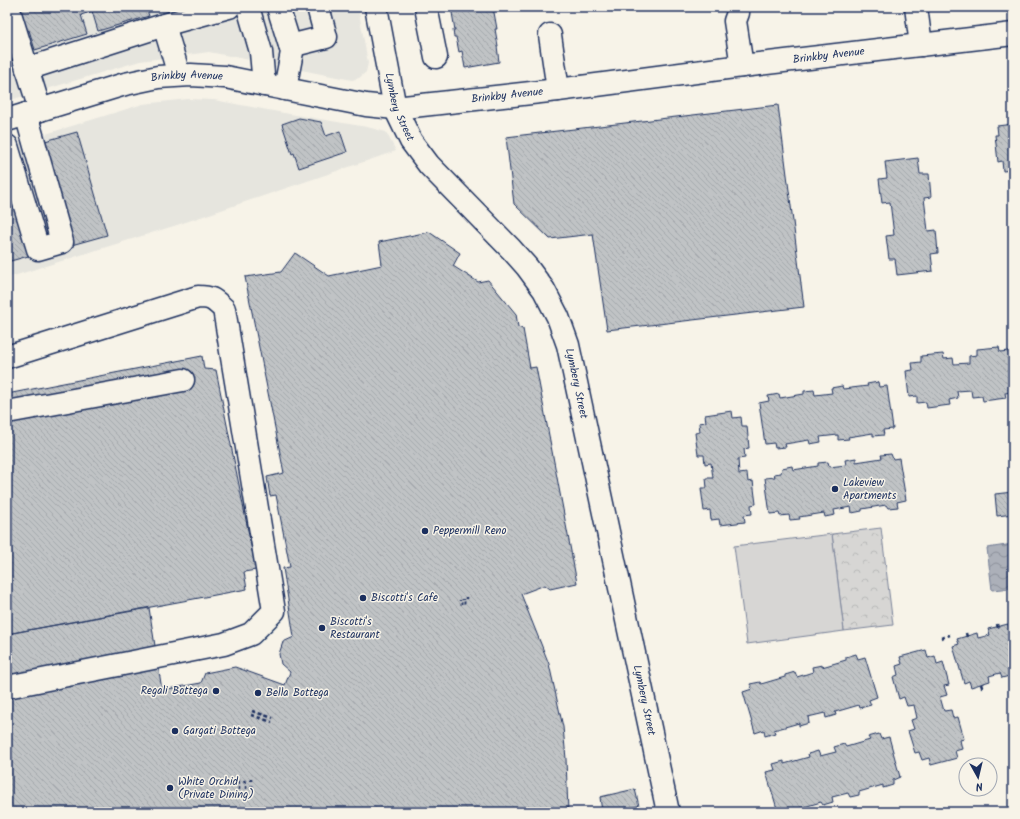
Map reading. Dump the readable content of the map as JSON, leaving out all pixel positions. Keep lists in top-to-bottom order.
{
  "streets": {
    "street": ["Brinkby Avenue", "Lymbery Street"]
  },
  "crossings": [
    ["Brinkby Avenue", "Lymbery Street"]
  ],
  "places": [
    "Lakeview Apartments",
    "Peppermill Reno",
    "Biscotti's Cafe",
    "Biscotti's Restaurant",
    "Regali Bottega",
    "Bella Bottega",
    "Gargati Bottega",
    "White Orchid (Private Dining)"
  ],
  "north": "bottom"
}
